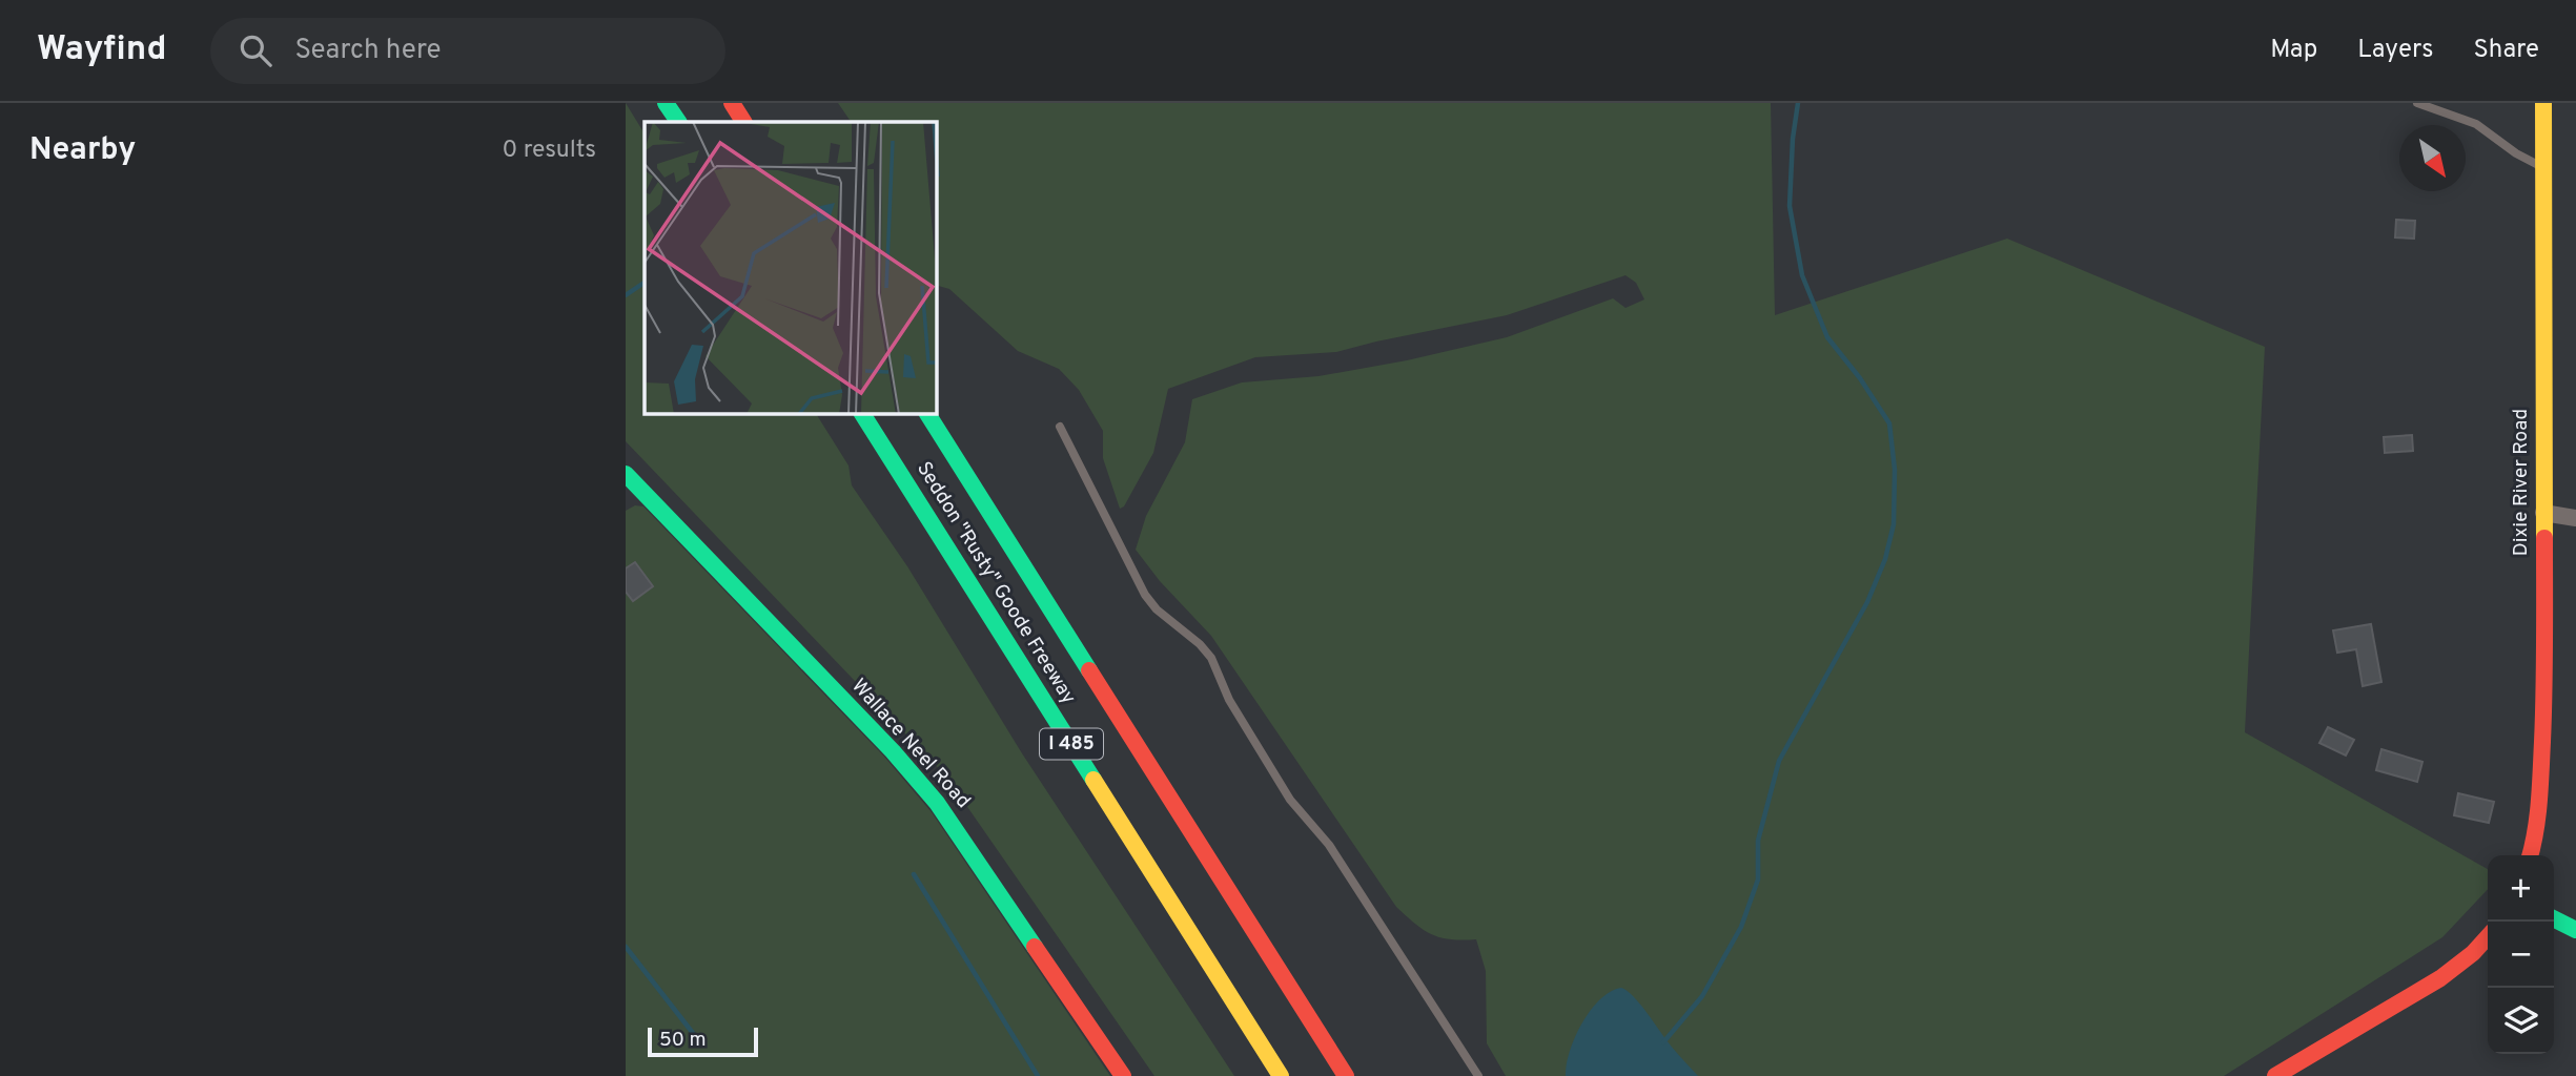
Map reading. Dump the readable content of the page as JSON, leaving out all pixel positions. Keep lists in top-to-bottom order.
{
  "streets": {
    "main road": [
      "Dixie River Road",
      "Seddon \"Rusty\" Goode Freeway",
      "Wallace Neel Road",
      "I 485"
    ]
  },
  "scale_bar": "50 m",
  "north": "bottom right",
  "page": {
    "header": "Wayfind",
    "search": "Search here",
    "nav": ["Map", "Layers", "Share"],
    "heading": ["Nearby", "0 results"],
    "map_buttons": ["+", "−"],
    "scale": "50 m"
  }
}
